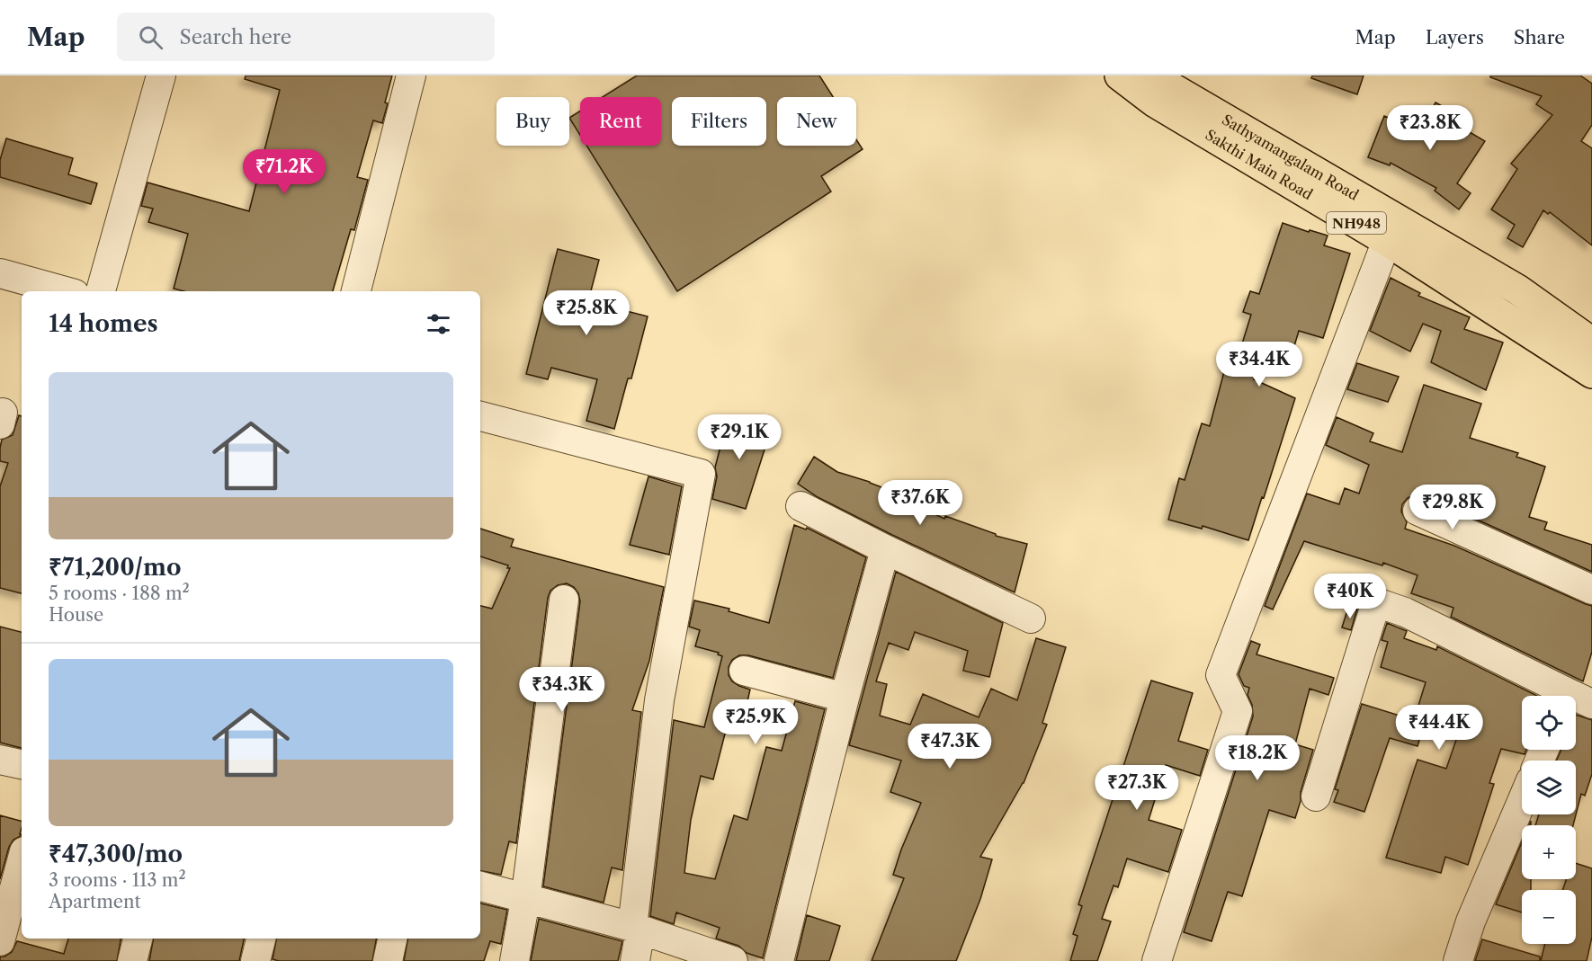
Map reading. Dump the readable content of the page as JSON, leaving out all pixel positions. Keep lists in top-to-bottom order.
{
  "streets": {
    "highway": ["Sathyamangalam Road", "Sakthi Main Road", "NH948"]
  },
  "crossings": [
    ["Sathyamangalam Road", "Sakthi Main Road"]
  ],
  "page": {
    "header": "Map",
    "search": "Search here",
    "nav": ["Map", "Layers", "Share"],
    "chip": [
      "Buy",
      "Rent",
      "Filters",
      "New"
    ],
    "price": [
      "₹23.8K",
      "₹71.2K",
      "₹25.8K",
      "₹34.4K",
      "₹29.1K",
      "₹37.6K",
      "₹29.8K",
      "₹40K",
      "₹34.3K",
      "₹25.9K",
      "₹44.4K",
      "₹47.3K",
      "₹18.2K",
      "₹27.3K"
    ],
    "heading": "14 homes",
    "list": [
      {
        "name": "₹71,200/mo",
        "note": "5 rooms · 188 m² · House"
      },
      {
        "name": "₹47,300/mo",
        "note": "3 rooms · 113 m² · Apartment"
      }
    ],
    "map_buttons": ["+", "−"]
  }
}
